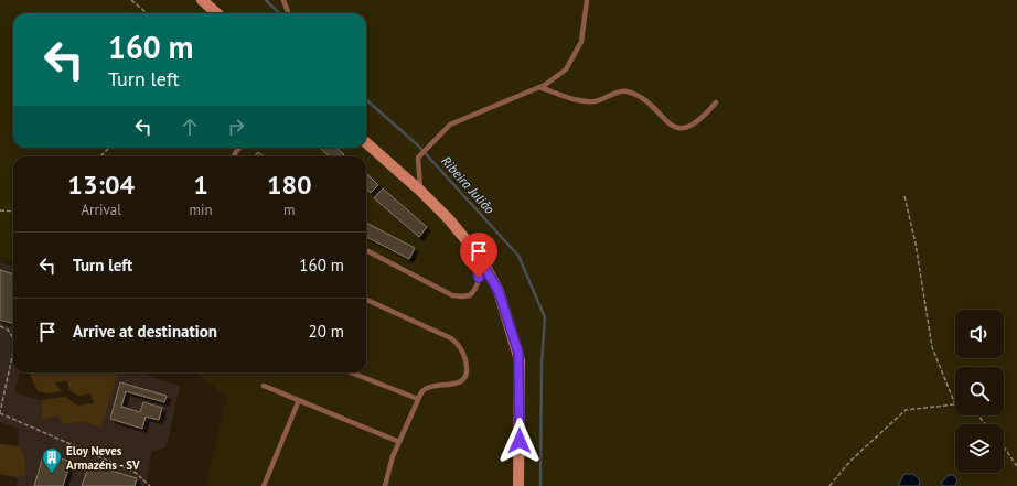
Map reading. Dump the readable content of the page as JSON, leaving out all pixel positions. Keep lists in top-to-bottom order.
{
  "water": ["Ribeira Julião"],
  "places": {
    "building": ["Eloy Neves Armazéns - SV"]
  },
  "page": {
    "turn": ["160 m", "Turn left"],
    "eta": [
      "13:04",
      "Arrival",
      "1",
      "min",
      "180",
      "m"
    ],
    "list": [
      {
        "name": "Turn left",
        "value": "160 m"
      },
      {
        "name": "Arrive at destination",
        "value": "20 m"
      }
    ]
  }
}
